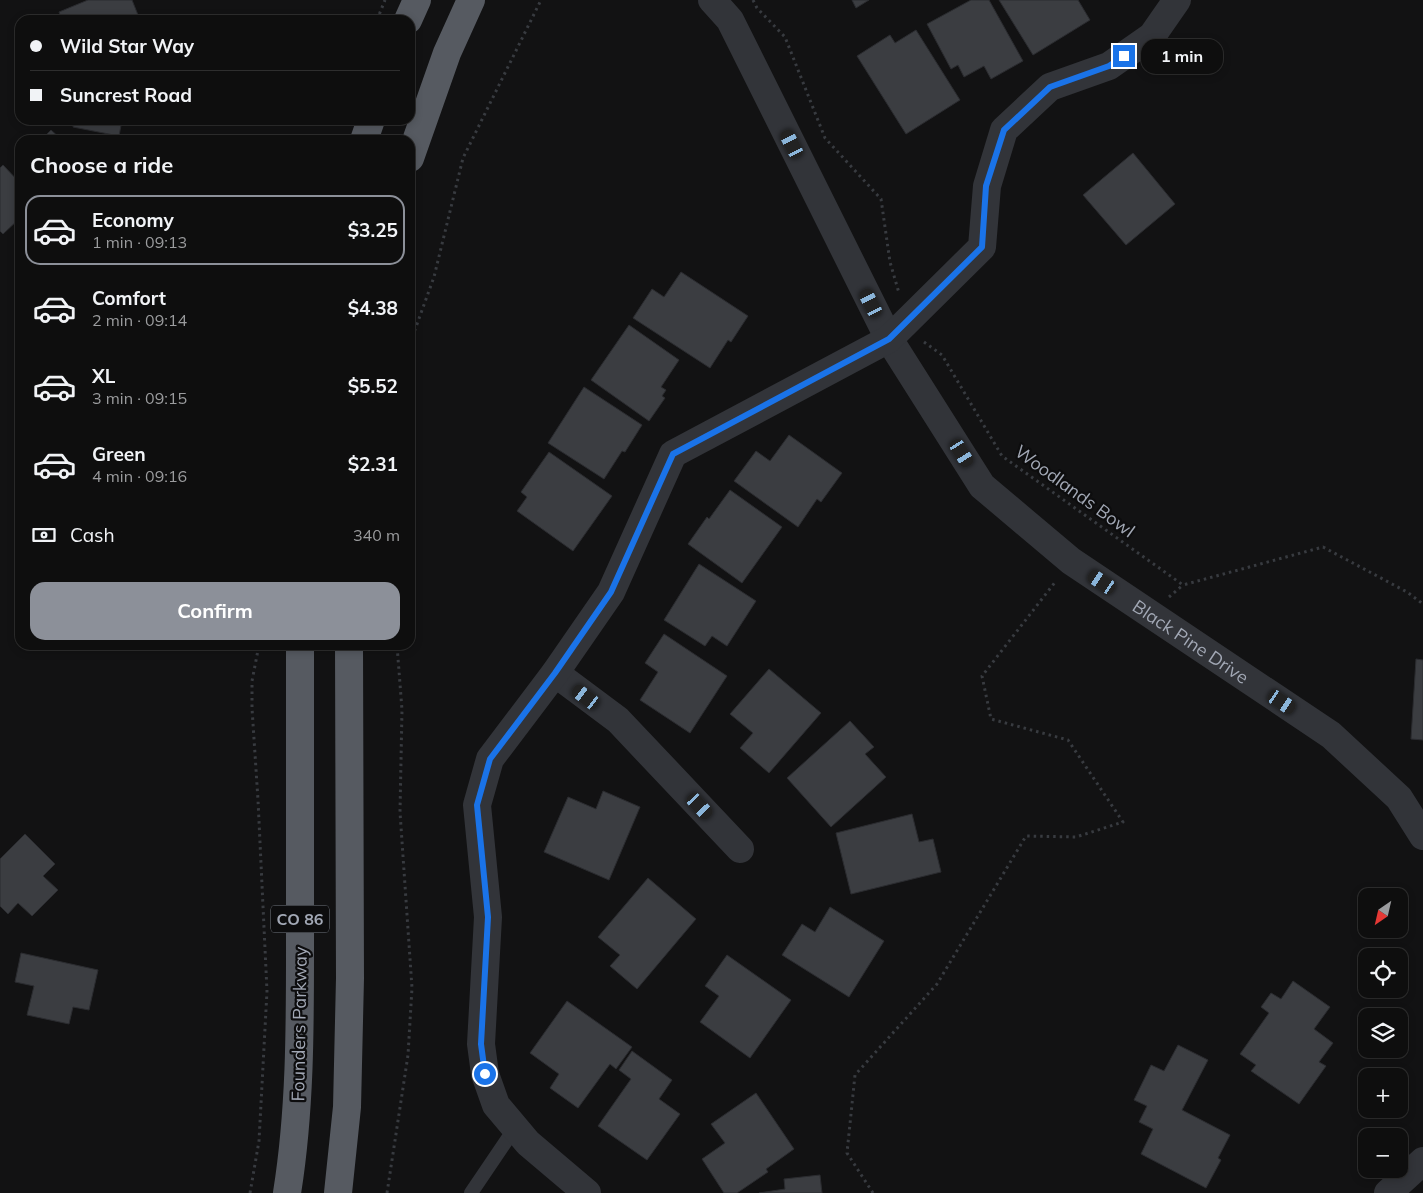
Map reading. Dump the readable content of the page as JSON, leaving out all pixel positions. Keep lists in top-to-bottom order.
{
  "streets": {
    "highway": ["CO 86", "Founders Parkway"],
    "street": ["Black Pine Drive"],
    "path": ["Woodlands Bowl"]
  },
  "crossings": [
    ["Woodlands Bowl", "Black Pine Drive"]
  ],
  "north": "bottom left",
  "page": {
    "banner": ["Wild Star Way", "Suncrest Road"],
    "bubble": "1 min",
    "heading": "Choose a ride",
    "list": [
      {
        "name": "Economy",
        "note": "1 min · 09:13",
        "value": "$3.25"
      },
      {
        "name": "Comfort",
        "note": "2 min · 09:14",
        "value": "$4.38"
      },
      {
        "name": "XL",
        "note": "3 min · 09:15",
        "value": "$5.52"
      },
      {
        "name": "Green",
        "note": "4 min · 09:16",
        "value": "$2.31"
      }
    ],
    "pay": ["Cash", "340 m"],
    "buttons": "Confirm",
    "map_buttons": ["+", "−"]
  }
}
